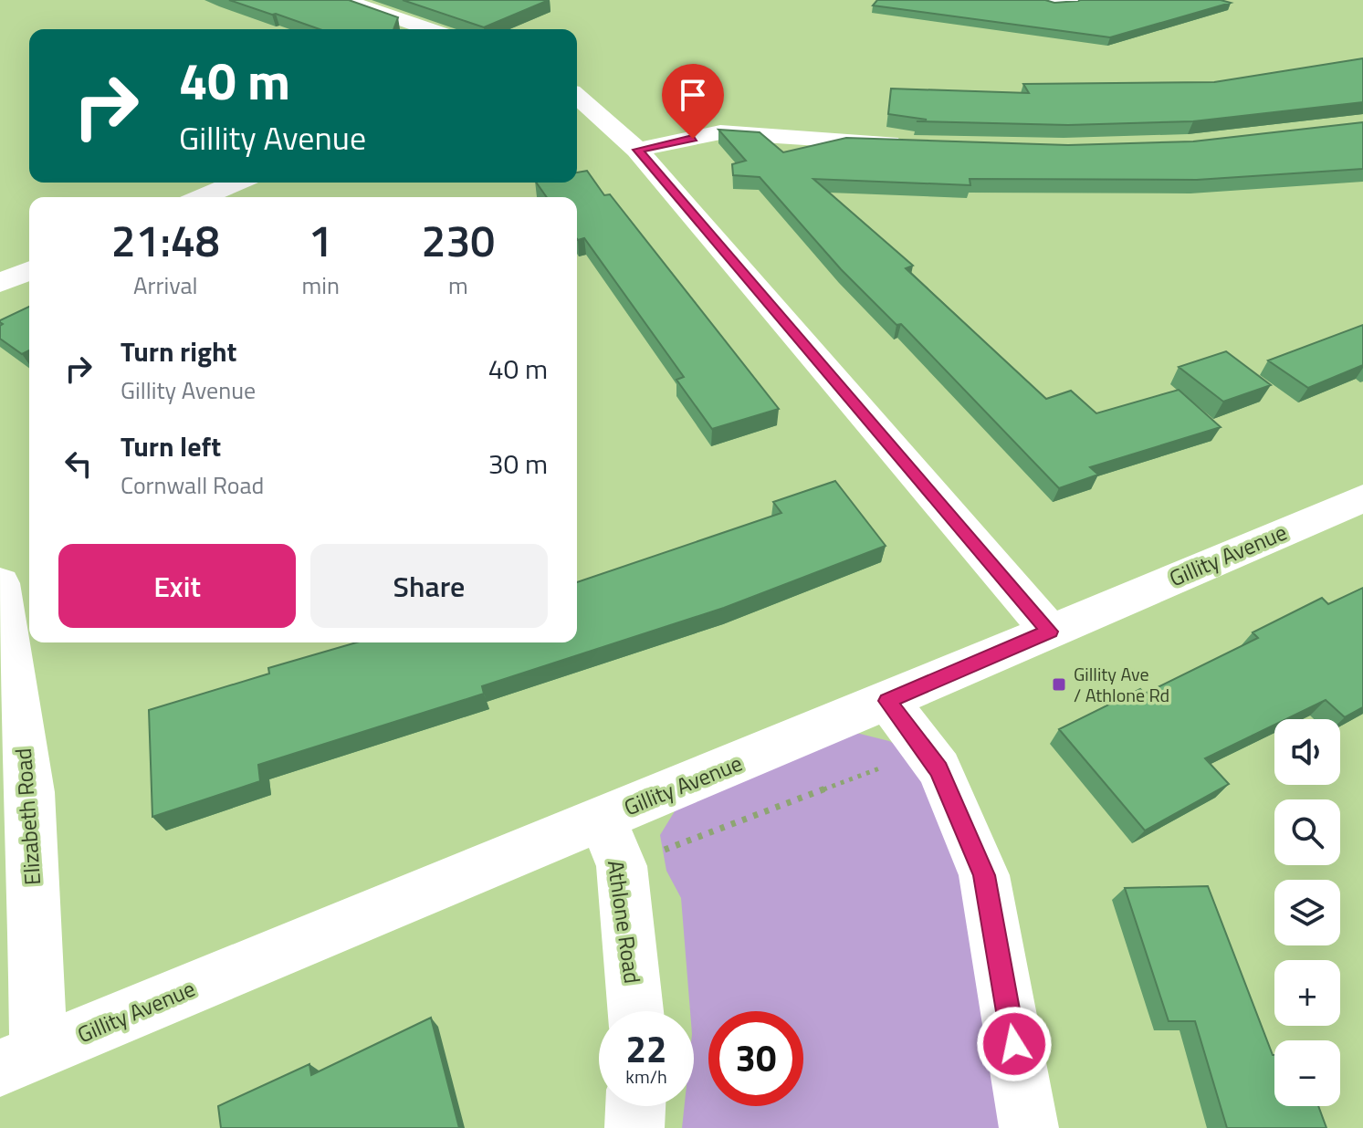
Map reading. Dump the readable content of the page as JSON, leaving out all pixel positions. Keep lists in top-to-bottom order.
{
  "streets": {
    "street": ["Gillity Avenue", "Elizabeth Road", "Athlone Road"]
  },
  "crossings": [
    ["Gillity Avenue", "Elizabeth Road"],
    ["Gillity Avenue", "Athlone Road"]
  ],
  "places": {
    "transit": ["Gillity Ave / Athlone Rd"]
  },
  "page": {
    "turn": ["40 m", "Gillity Avenue"],
    "eta": [
      "21:48",
      "Arrival",
      "1",
      "min",
      "230",
      "m"
    ],
    "list": [
      {
        "name": "Turn right",
        "note": "Gillity Avenue",
        "value": "40 m"
      },
      {
        "name": "Turn left",
        "note": "Cornwall Road",
        "value": "30 m"
      }
    ],
    "buttons": ["Exit", "Share"],
    "map_buttons": ["+", "−"],
    "speed": "22 km/h",
    "limit": "30"
  }
}
